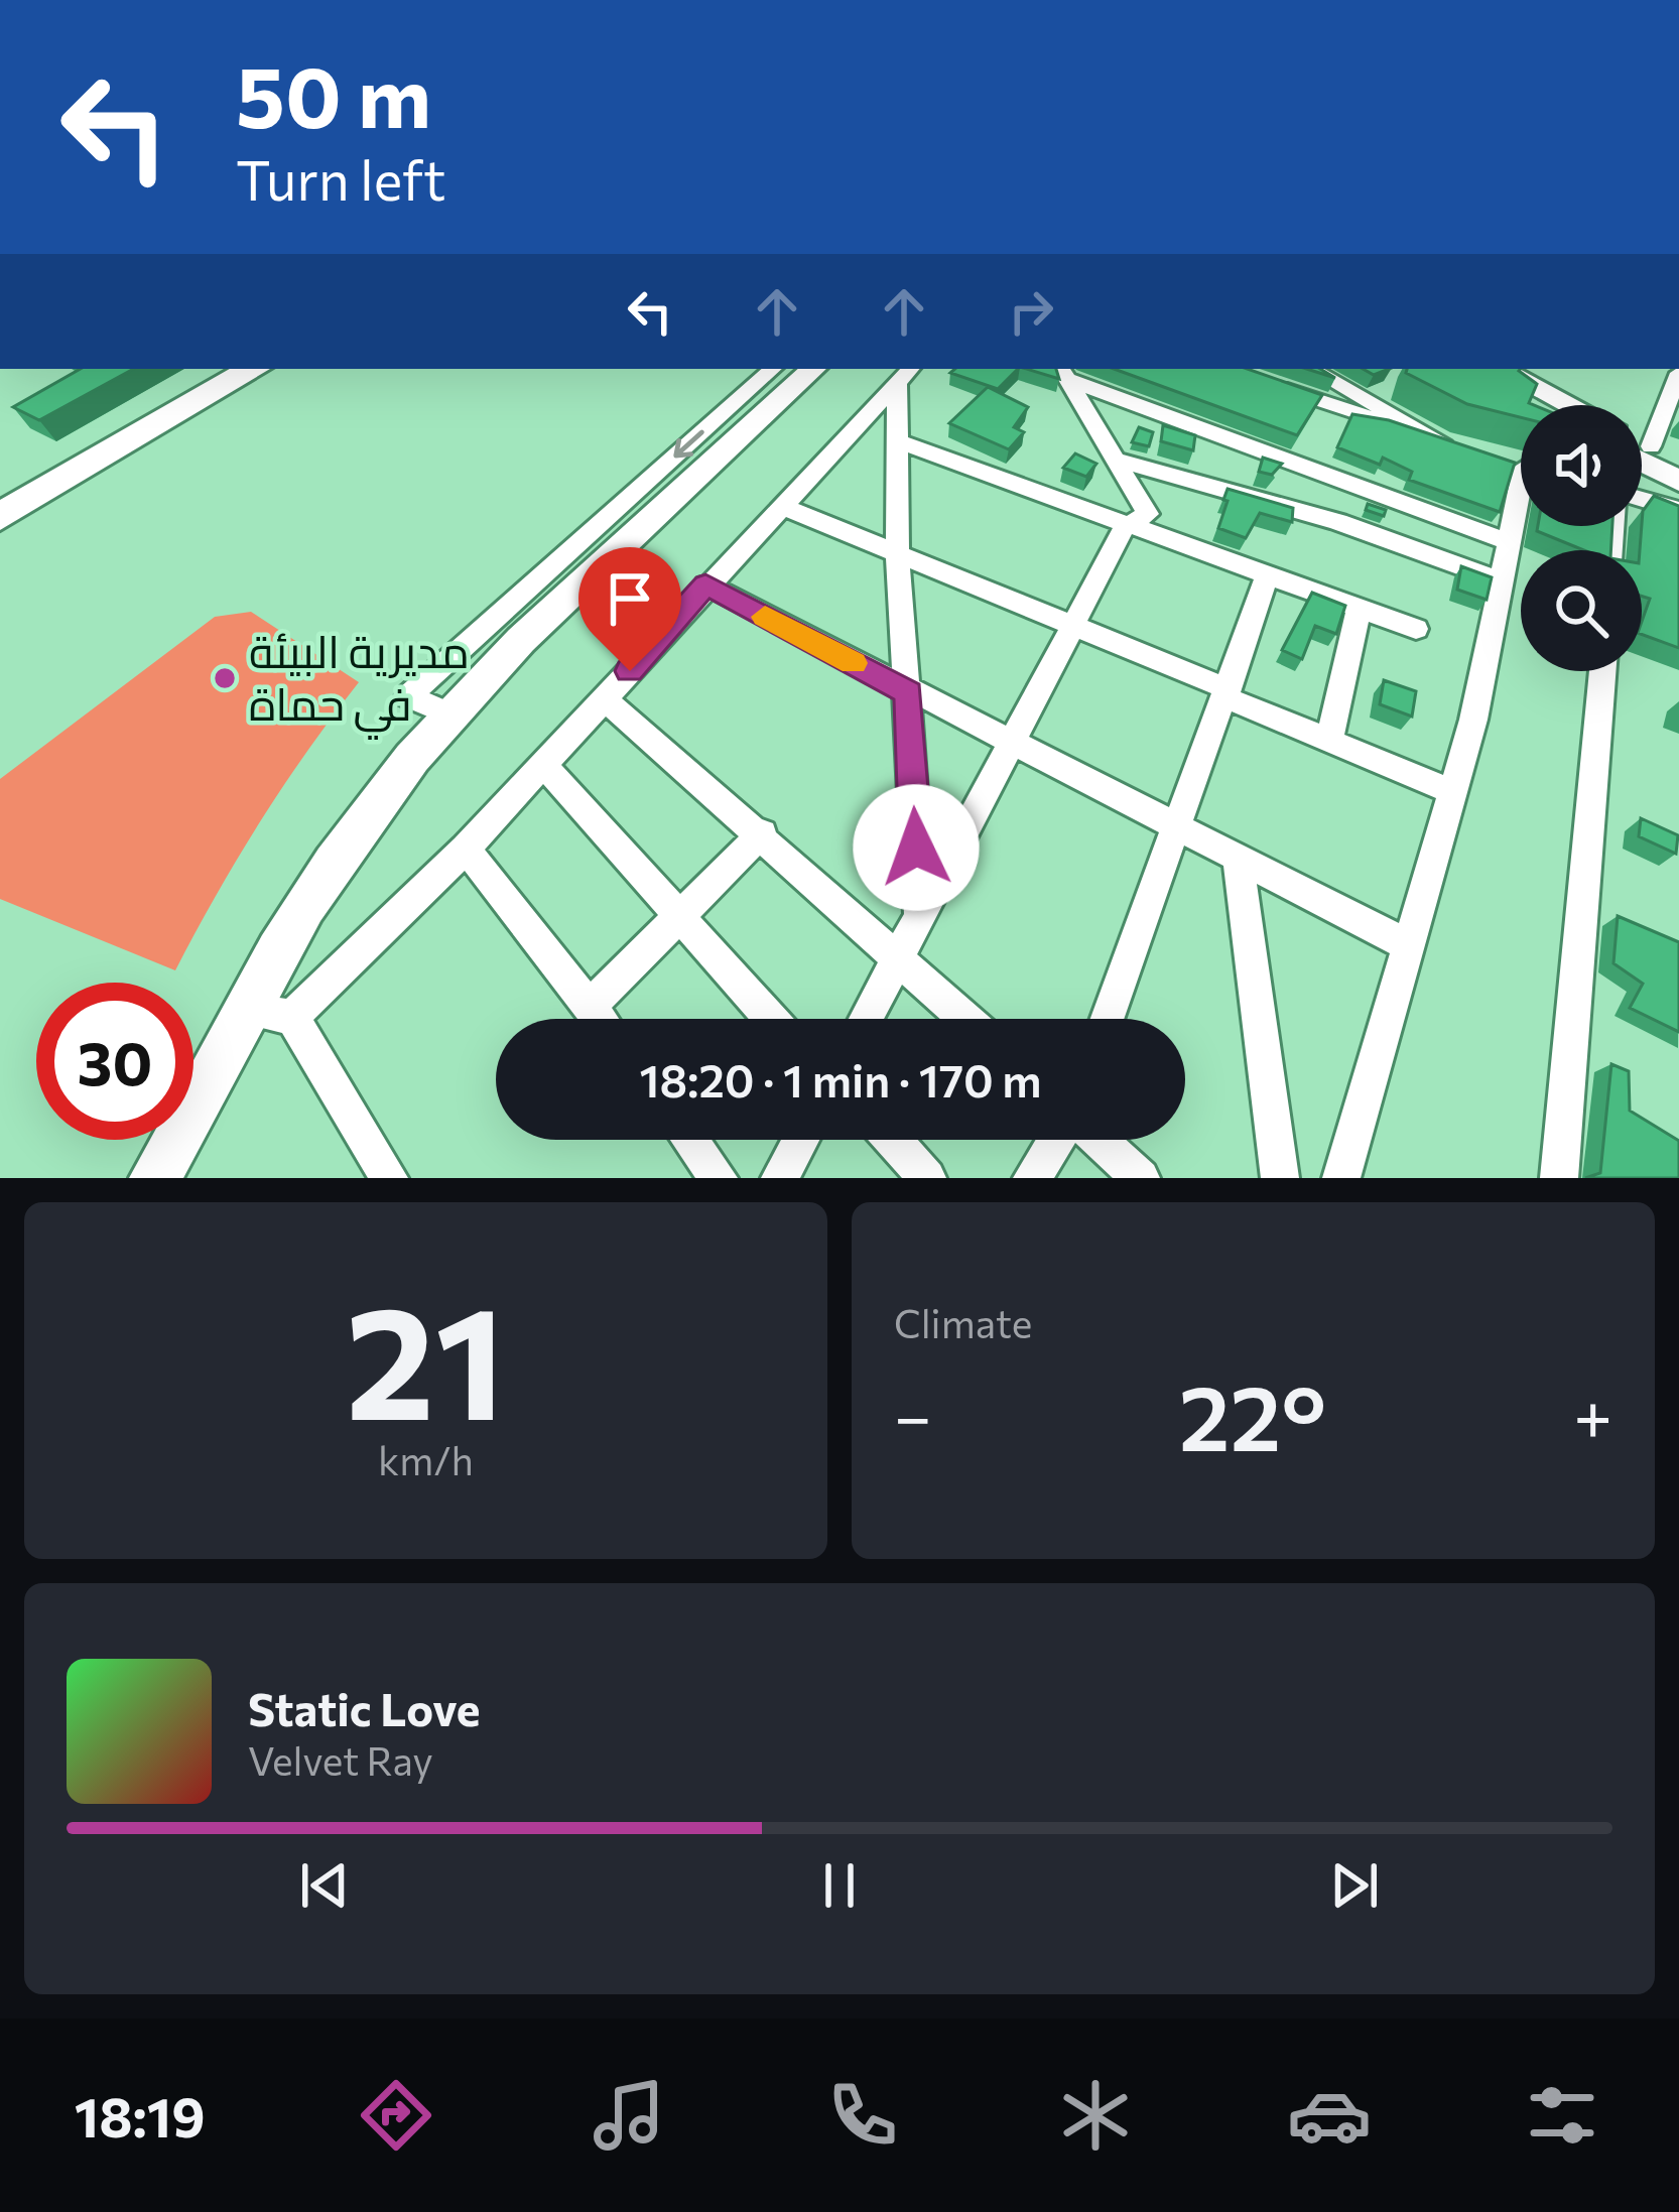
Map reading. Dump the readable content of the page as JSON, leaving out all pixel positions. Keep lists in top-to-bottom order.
{
  "places": ["مديرية البيئة في حماة"],
  "page": {
    "turn": ["50 m", "Turn left"],
    "limit": "30",
    "trip": "18:20 · 1 min · 170 m",
    "tile": [
      ["21", "km/h"],
      "Climate"
    ],
    "heat": ["−", "22°", "+"],
    "song": ["Static Love", "Velvet Ray"],
    "tabs": "18:19"
  }
}
